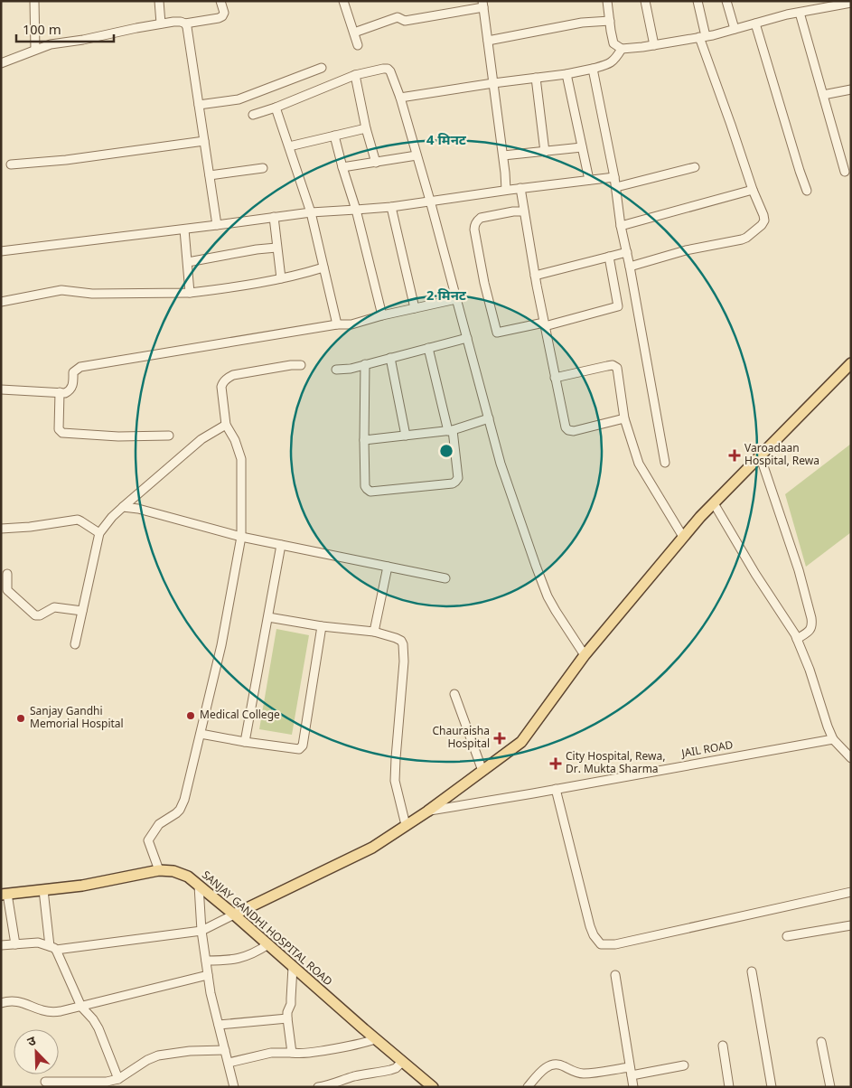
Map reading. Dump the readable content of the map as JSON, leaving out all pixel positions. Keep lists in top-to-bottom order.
{
  "streets": {
    "main road": ["SANJAY GANDHI HOSPITAL ROAD"],
    "street": ["JAIL ROAD"]
  },
  "places": {
    "health": ["Varoadaan Hospital, Rewa", "Chauraisha Hospital", "City Hospital, Rewa, Dr. Mukta Sharma"],
    "other": ["Medical College", "Sanjay Gandhi Memorial Hospital"]
  },
  "scale_bar": "100 m",
  "north": "top left",
  "rings": ["4 मिनट", "2 मिनट"]
}
